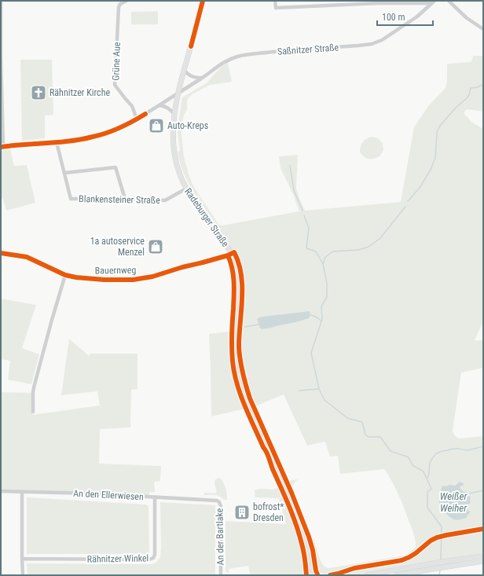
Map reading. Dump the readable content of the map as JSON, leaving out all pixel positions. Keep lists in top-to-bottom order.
{
  "streets": {
    "main road": ["Radeburger Straße"],
    "street": [
      "Saßnitzer Straße",
      "Grüne Aue",
      "Blankensteiner Straße",
      "Bauernweg",
      "An den Ellerwiesen",
      "An der Bartlake",
      "Rähnitzer Winkel"
    ]
  },
  "crossings": [
    ["Saßnitzer Straße", "Grüne Aue"],
    ["Saßnitzer Straße", "Blankensteiner Straße"],
    ["Saßnitzer Straße", "Radeburger Straße"],
    ["Blankensteiner Straße", "Radeburger Straße"],
    ["Radeburger Straße", "Bauernweg"],
    ["An den Ellerwiesen", "An der Bartlake"],
    ["An den Ellerwiesen", "Rähnitzer Winkel"]
  ],
  "water": ["Weißer Weiher"],
  "places": {
    "church": ["Rähnitzer Kirche"],
    "shop": ["Auto-Kreps", "1a autoservice Menzel"],
    "building": ["bofrost* Dresden"]
  },
  "scale_bar": "100 m"
}
